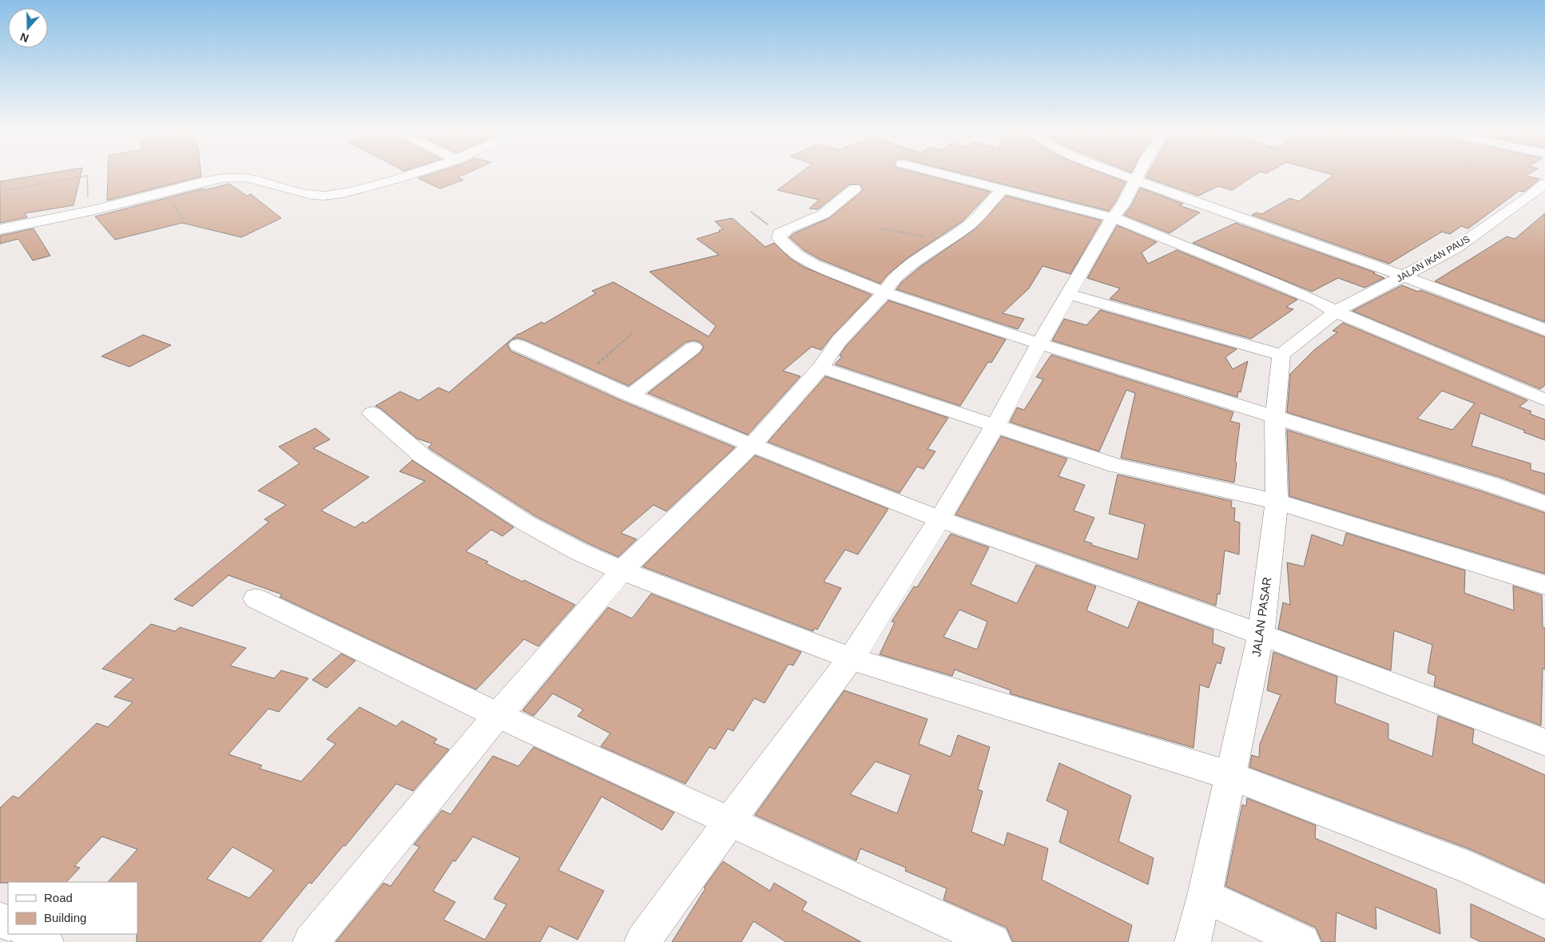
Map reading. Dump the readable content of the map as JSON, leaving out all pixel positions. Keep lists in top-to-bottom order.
{
  "streets": {
    "street": ["JALAN IKAN PAUS", "JALAN PASAR"]
  },
  "legend": ["Road", "Building"],
  "north": "bottom"
}
